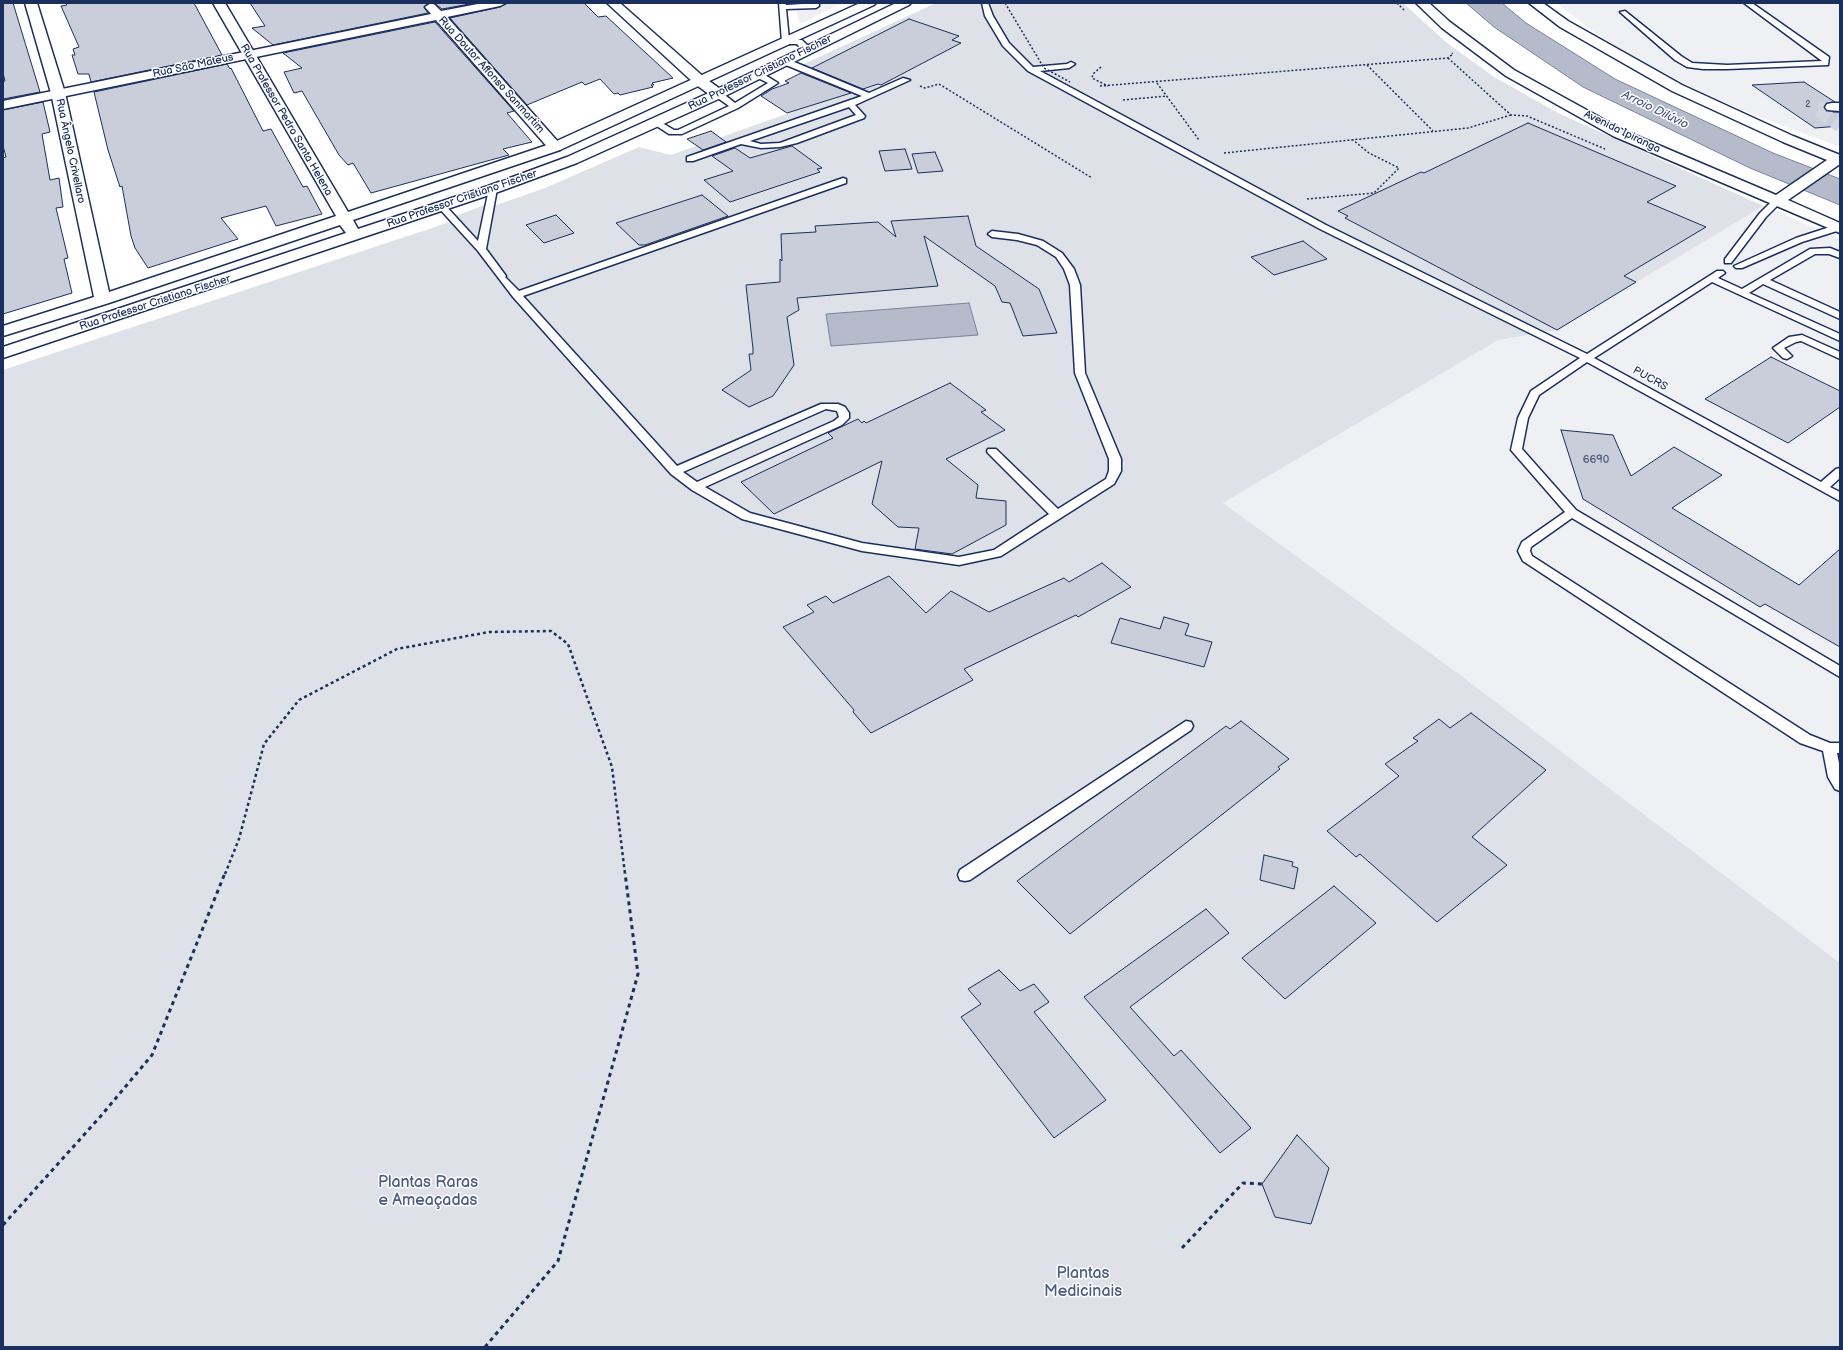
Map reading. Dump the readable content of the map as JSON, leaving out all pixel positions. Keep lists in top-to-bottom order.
{
  "streets": {
    "main road": [
      "Rua São Mateus",
      "Rua Professor Cristiano Fischer",
      "Rua Doutor Affonso Sanmartim",
      "Rua Professor Pedro Santa Helena",
      "Avenida Ipiranga",
      "Rua Ângelo Crivellaro"
    ],
    "lane": ["PUCRS"]
  },
  "crossings": [
    ["Rua São Mateus", "Rua Doutor Affonso Sanmartim"],
    ["Rua São Mateus", "Rua Professor Pedro Santa Helena"],
    ["Rua São Mateus", "Rua Ângelo Crivellaro"],
    ["Rua Professor Cristiano Fischer", "Rua Doutor Affonso Sanmartim"],
    ["Rua Professor Cristiano Fischer", "Rua Professor Pedro Santa Helena"],
    ["Rua Professor Cristiano Fischer", "Rua Ângelo Crivellaro"]
  ],
  "water": ["Arroio Dilúvio"],
  "parks": ["Plantas Raras e Ameaçadas", "Plantas Medicinais"],
  "house_numbers": ["2", "6690"]
}
